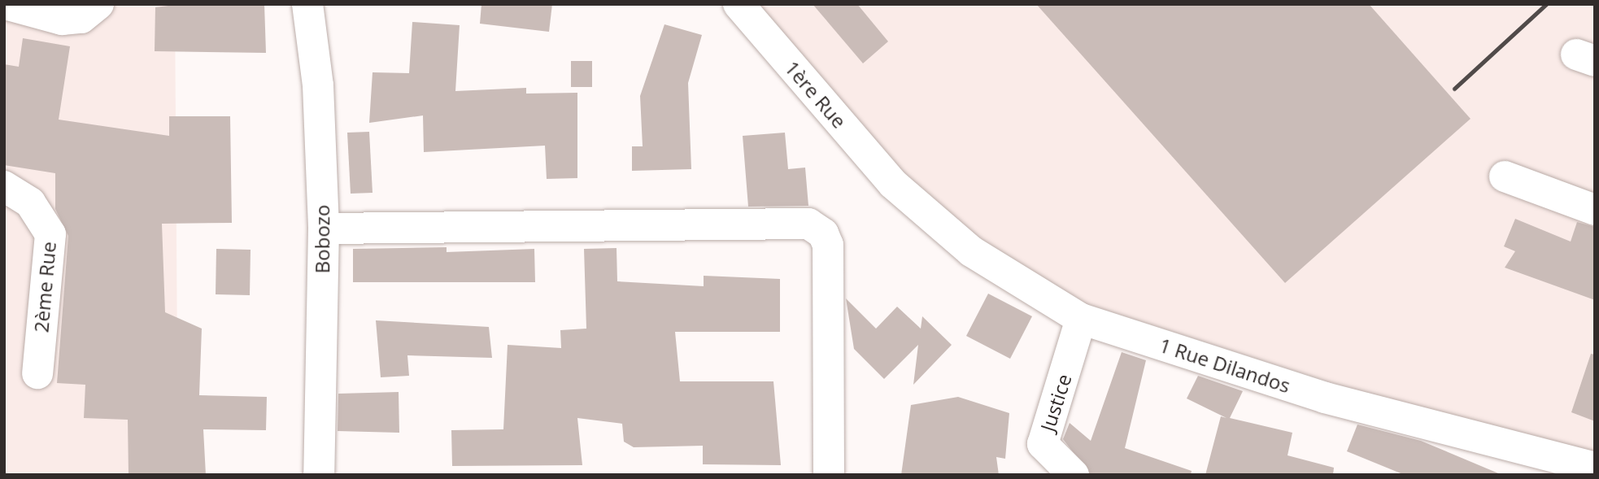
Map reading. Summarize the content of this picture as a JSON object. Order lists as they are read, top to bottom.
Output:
{
  "streets": {
    "street": [
      "1ère Rue",
      "Bobozo",
      "2ème Rue",
      "1 Rue Dilandos",
      "Justice"
    ]
  },
  "crossings": [
    ["1ère Rue", "1 Rue Dilandos"],
    ["1 Rue Dilandos", "Justice"]
  ]
}
